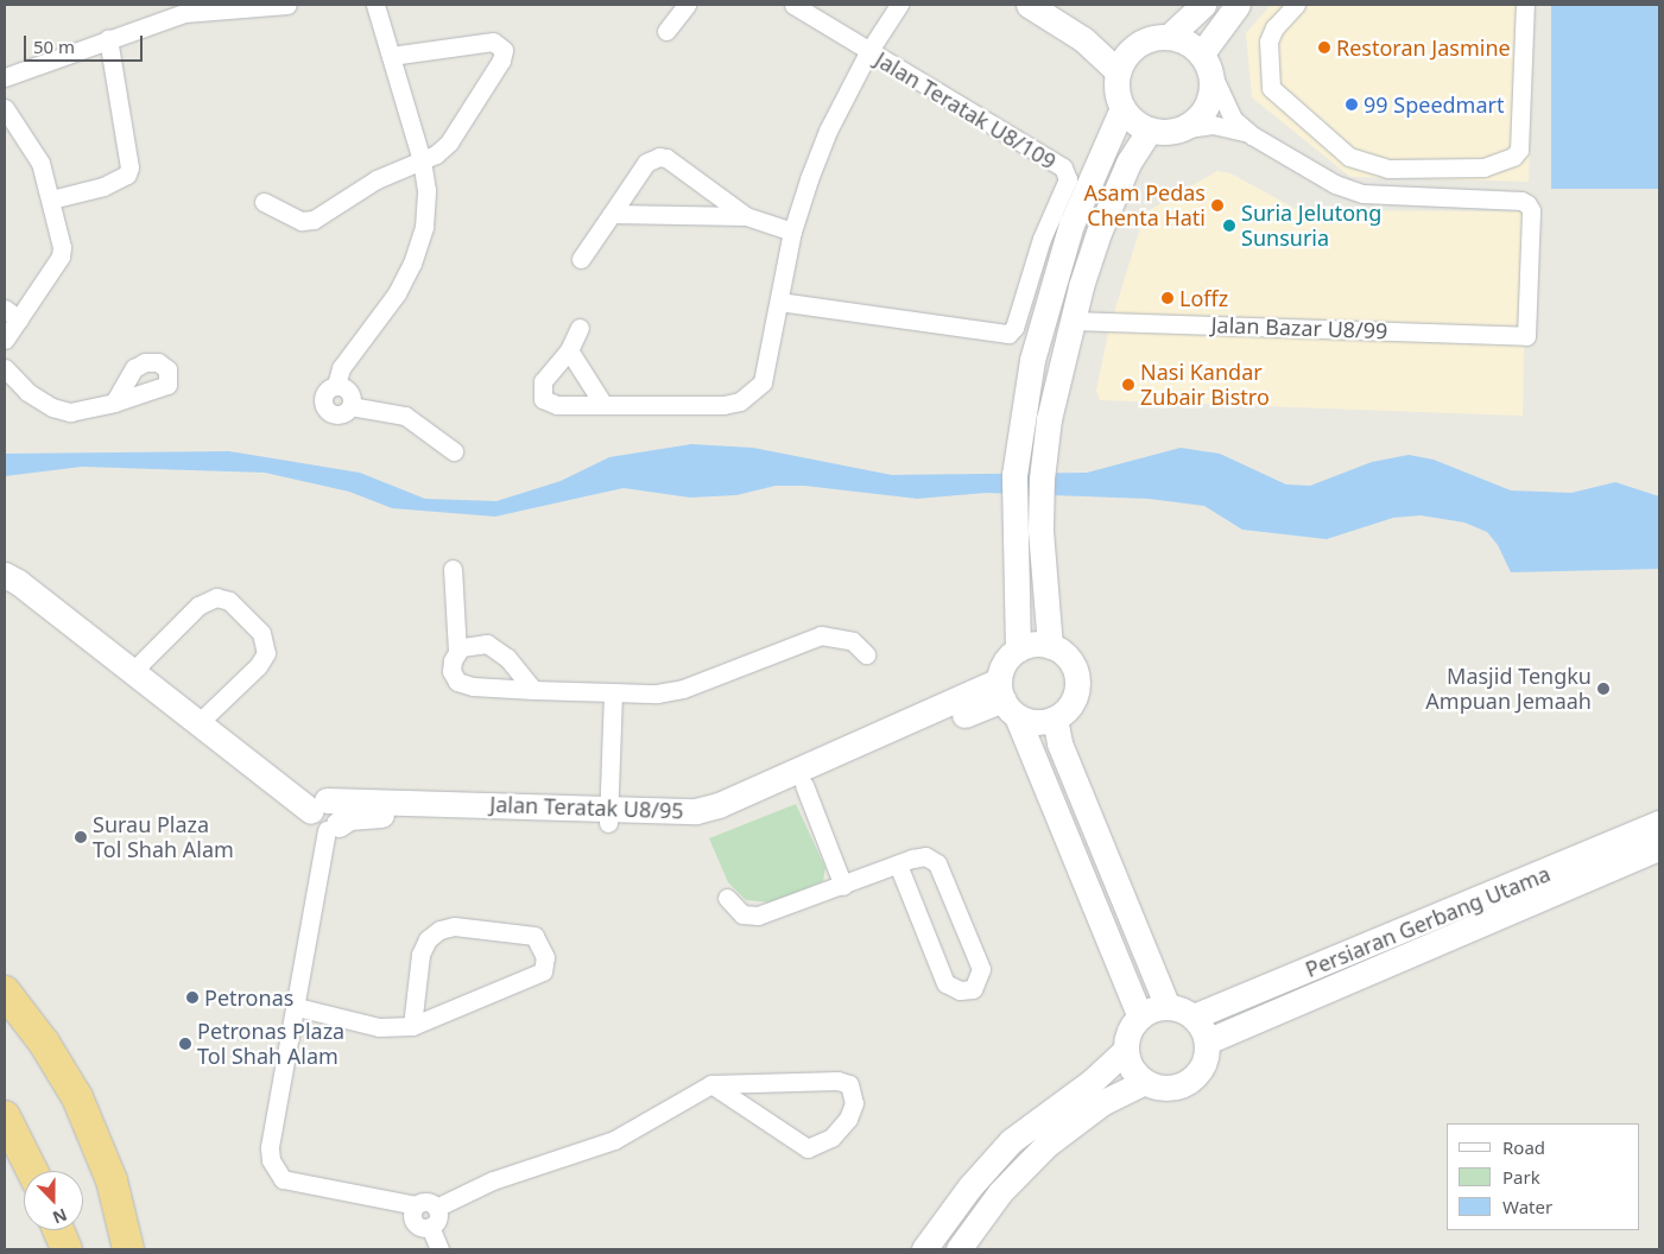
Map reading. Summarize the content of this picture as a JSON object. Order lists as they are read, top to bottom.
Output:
{
  "streets": {
    "street": [
      "Jalan Teratak U8/109",
      "Jalan Bazar U8/99",
      "Jalan Teratak U8/95",
      "Persiaran Gerbang Utama"
    ]
  },
  "places": [
    "Restoran Jasmine",
    "99 Speedmart",
    "Asam Pedas Chenta Hati",
    "Suria Jelutong Sunsuria",
    "Loffz",
    "Nasi Kandar Zubair Bistro",
    "Masjid Tengku Ampuan Jemaah",
    "Surau Plaza Tol Shah Alam",
    "Petronas",
    "Petronas Plaza Tol Shah Alam"
  ],
  "legend": ["Road", "Park", "Water"],
  "scale_bar": "50 m",
  "north": "bottom"
}
